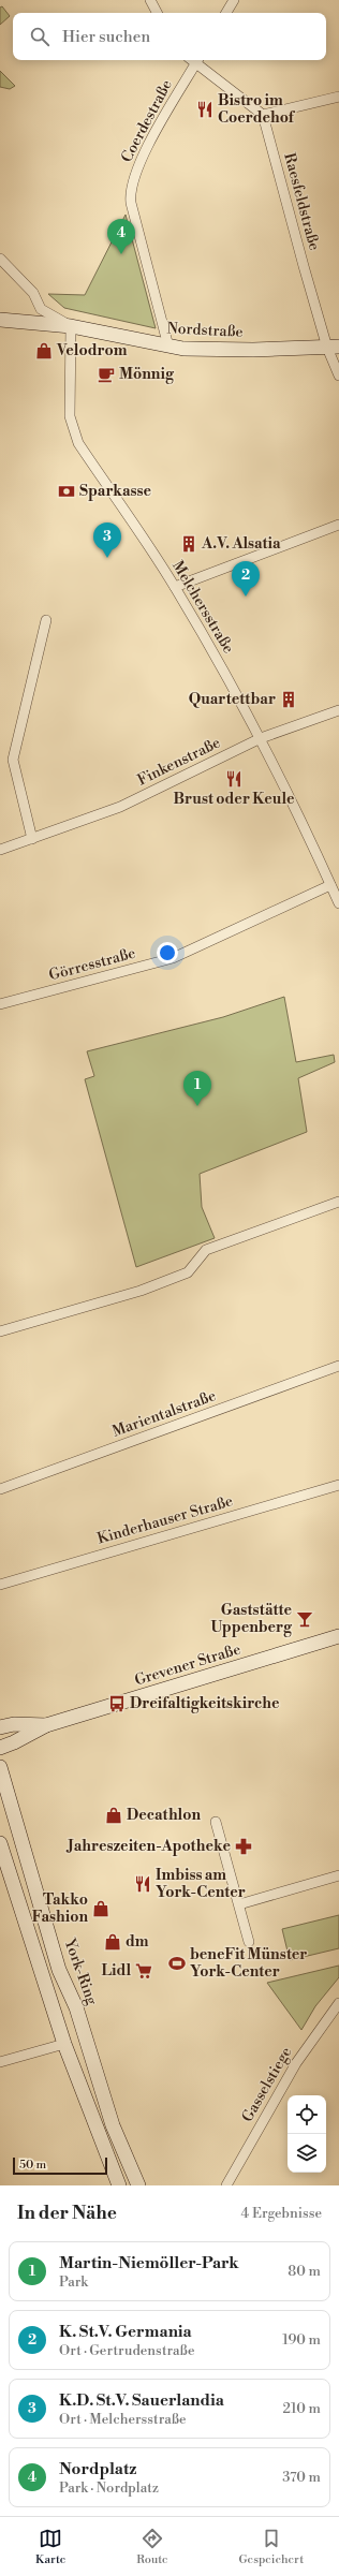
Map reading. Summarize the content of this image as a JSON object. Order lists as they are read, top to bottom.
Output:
{
  "streets": {
    "main road": ["Nordstraße", "Grevener Straße", "York-Ring"],
    "street": [
      "Coerdestraße",
      "Raesfeldstraße",
      "Melchersstraße",
      "Finkenstraße",
      "Görresstraße",
      "Marientalstraße",
      "Kinderhauser Straße",
      "Gasselstiege"
    ]
  },
  "crossings": [
    ["Coerdestraße", "Nordstraße"],
    ["Raesfeldstraße", "Nordstraße"],
    ["Nordstraße", "Melchersstraße"],
    ["Melchersstraße", "Finkenstraße"],
    ["Melchersstraße", "Görresstraße"]
  ],
  "places": {
    "restaurant": ["Bistro im Coerdehof", "Brust oder Keule", "Imbiss am York-Center"],
    "shop": [
      "Velodrom",
      "Decathlon",
      "Takko Fashion",
      "dm"
    ],
    "cafe": ["Mönnig"],
    "bank": ["Sparkasse"],
    "building": ["A.V. Alsatia", "Quartettbar"],
    "bar": ["Gaststätte Uppenberg"],
    "bus stop": ["Dreifaltigkeitskirche"],
    "pharmacy": ["Jahreszeiten-Apotheke"],
    "sports": ["beneFit Münster York-Center"],
    "supermarket": ["Lidl"]
  },
  "scale_bar": "50 m",
  "page": {
    "search": "Hier suchen",
    "pins": [
      "4",
      "3",
      "2",
      "1"
    ],
    "scale": "50 m",
    "heading": ["In der Nähe", "4 Ergebnisse"],
    "list": [
      {
        "mark": "1",
        "name": "Martin-Niemöller-Park",
        "note": "Park",
        "value": "80 m"
      },
      {
        "mark": "2",
        "name": "K. St.V. Germania",
        "note": "Ort · Gertrudenstraße",
        "value": "190 m"
      },
      {
        "mark": "3",
        "name": "K.D. St.V. Sauerlandia",
        "note": "Ort · Melchersstraße",
        "value": "210 m"
      },
      {
        "mark": "4",
        "name": "Nordplatz",
        "note": "Park · Nordplatz",
        "value": "370 m"
      }
    ],
    "nav": ["Karte", "Route", "Gespeichert"]
  }
}
